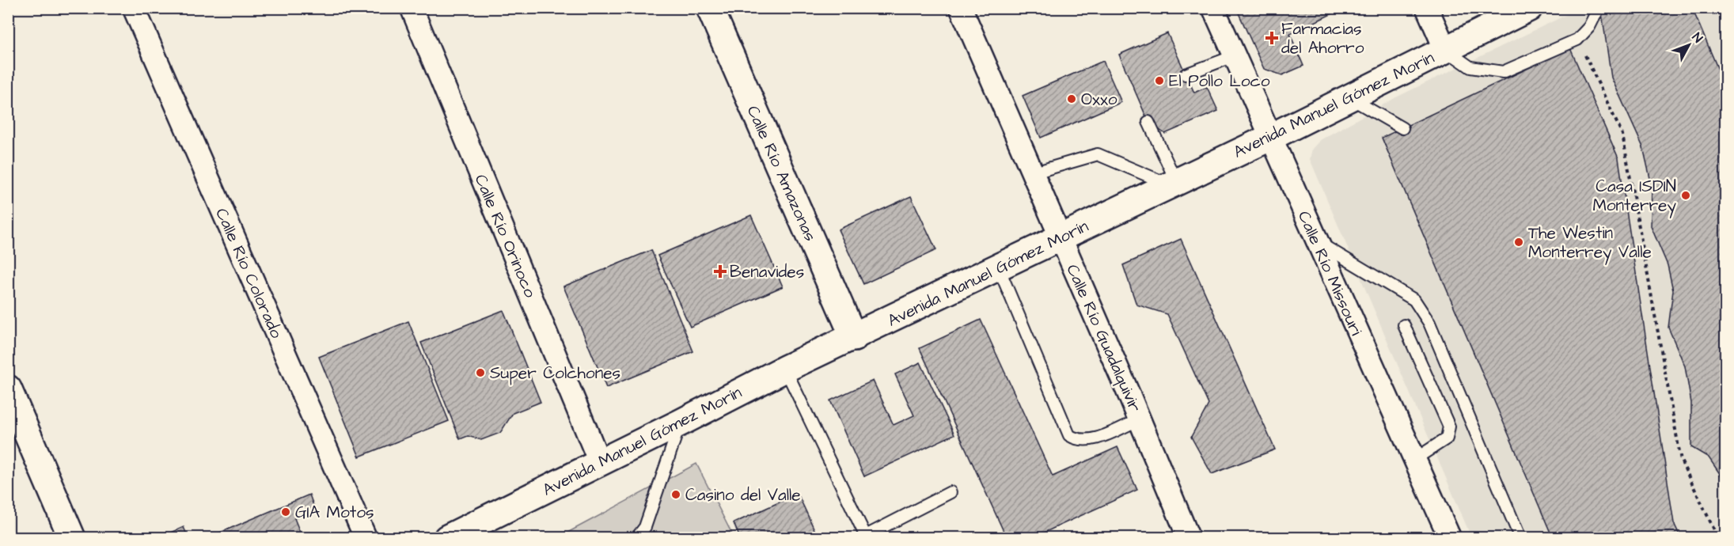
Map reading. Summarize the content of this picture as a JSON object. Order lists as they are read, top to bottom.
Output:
{
  "streets": {
    "main road": ["Avenida Manuel Gómez Morín", "Calle Río Amazonas"],
    "street": [
      "Calle Río Orinoco",
      "Calle Río Colorado",
      "Calle Río Missouri",
      "Calle Río Guadalquivir"
    ]
  },
  "crossings": [
    ["Avenida Manuel Gómez Morín", "Calle Río Amazonas"],
    ["Avenida Manuel Gómez Morín", "Calle Río Orinoco"],
    ["Avenida Manuel Gómez Morín", "Calle Río Missouri"],
    ["Avenida Manuel Gómez Morín", "Calle Río Guadalquivir"]
  ],
  "places": {
    "health": ["Farmacias del Ahorro", "Benavides"],
    "other": [
      "El Pollo Loco",
      "Oxxo",
      "Casa ISDIN Monterrey",
      "The Westin Monterrey Valle",
      "Super Colchones",
      "Casino del Valle",
      "GIA Motos"
    ]
  },
  "north": "top right"
}
